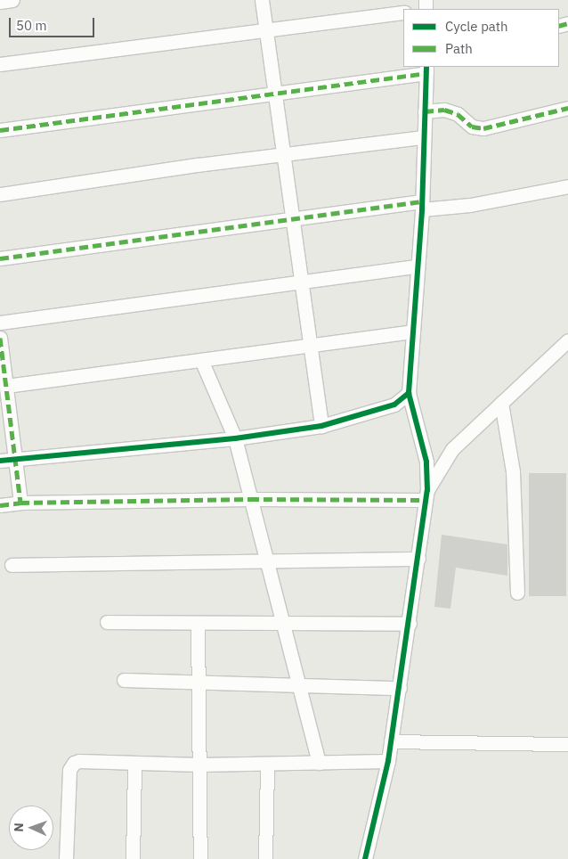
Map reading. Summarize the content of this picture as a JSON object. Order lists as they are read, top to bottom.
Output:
{
  "legend": ["Cycle path", "Path"],
  "scale_bar": "50 m",
  "north": "left"
}
